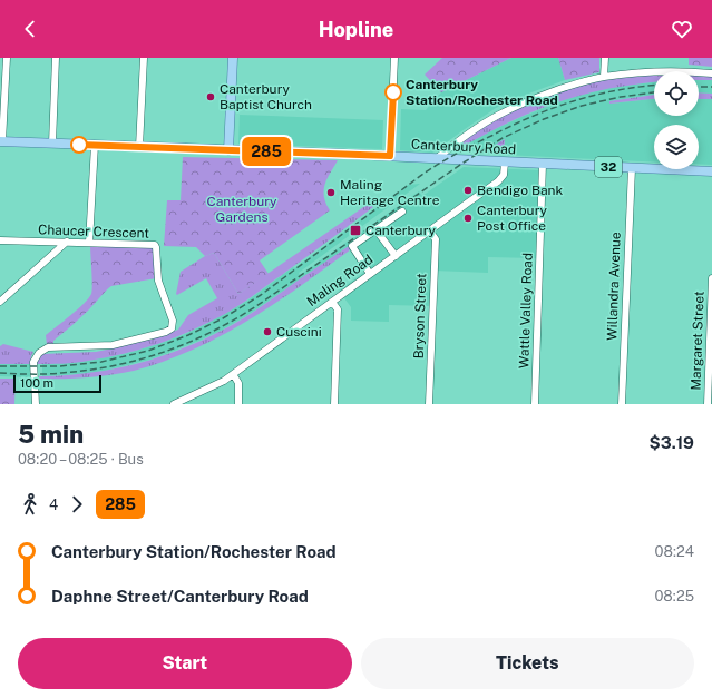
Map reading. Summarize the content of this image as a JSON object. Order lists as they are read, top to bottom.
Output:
{
  "streets": {
    "main road": ["Canterbury Road", "32"],
    "street": [
      "Chaucer Crescent",
      "Maling Road",
      "Willandra Avenue",
      "Wattle Valley Road",
      "Bryson Street",
      "Margaret Street"
    ]
  },
  "crossings": [
    ["Canterbury Road", "Maling Road"],
    ["Canterbury Road", "Willandra Avenue"],
    ["Canterbury Road", "Wattle Valley Road"],
    ["Maling Road", "Bryson Street"]
  ],
  "parks": ["Canterbury Gardens"],
  "places": {
    "other": [
      "Canterbury Station/Rochester Road",
      "Canterbury Baptist Church",
      "Bendigo Bank",
      "Maling Heritage Centre",
      "Canterbury Post Office",
      "Cuscini"
    ],
    "transit": ["Canterbury"]
  },
  "lines": ["bus line 285"],
  "scale_bar": "100 m",
  "page": {
    "header": "Hopline",
    "on_map": "285",
    "scale": "100 m",
    "heading": ["5 min", "08:20 – 08:25 · Bus", "$3.19"],
    "legs": ["4", "285"],
    "list": [
      {
        "name": "Canterbury Station/Rochester Road",
        "value": "08:24"
      },
      {
        "name": "Daphne Street/Canterbury Road",
        "value": "08:25"
      }
    ],
    "buttons": ["Start", "Tickets"]
  }
}
